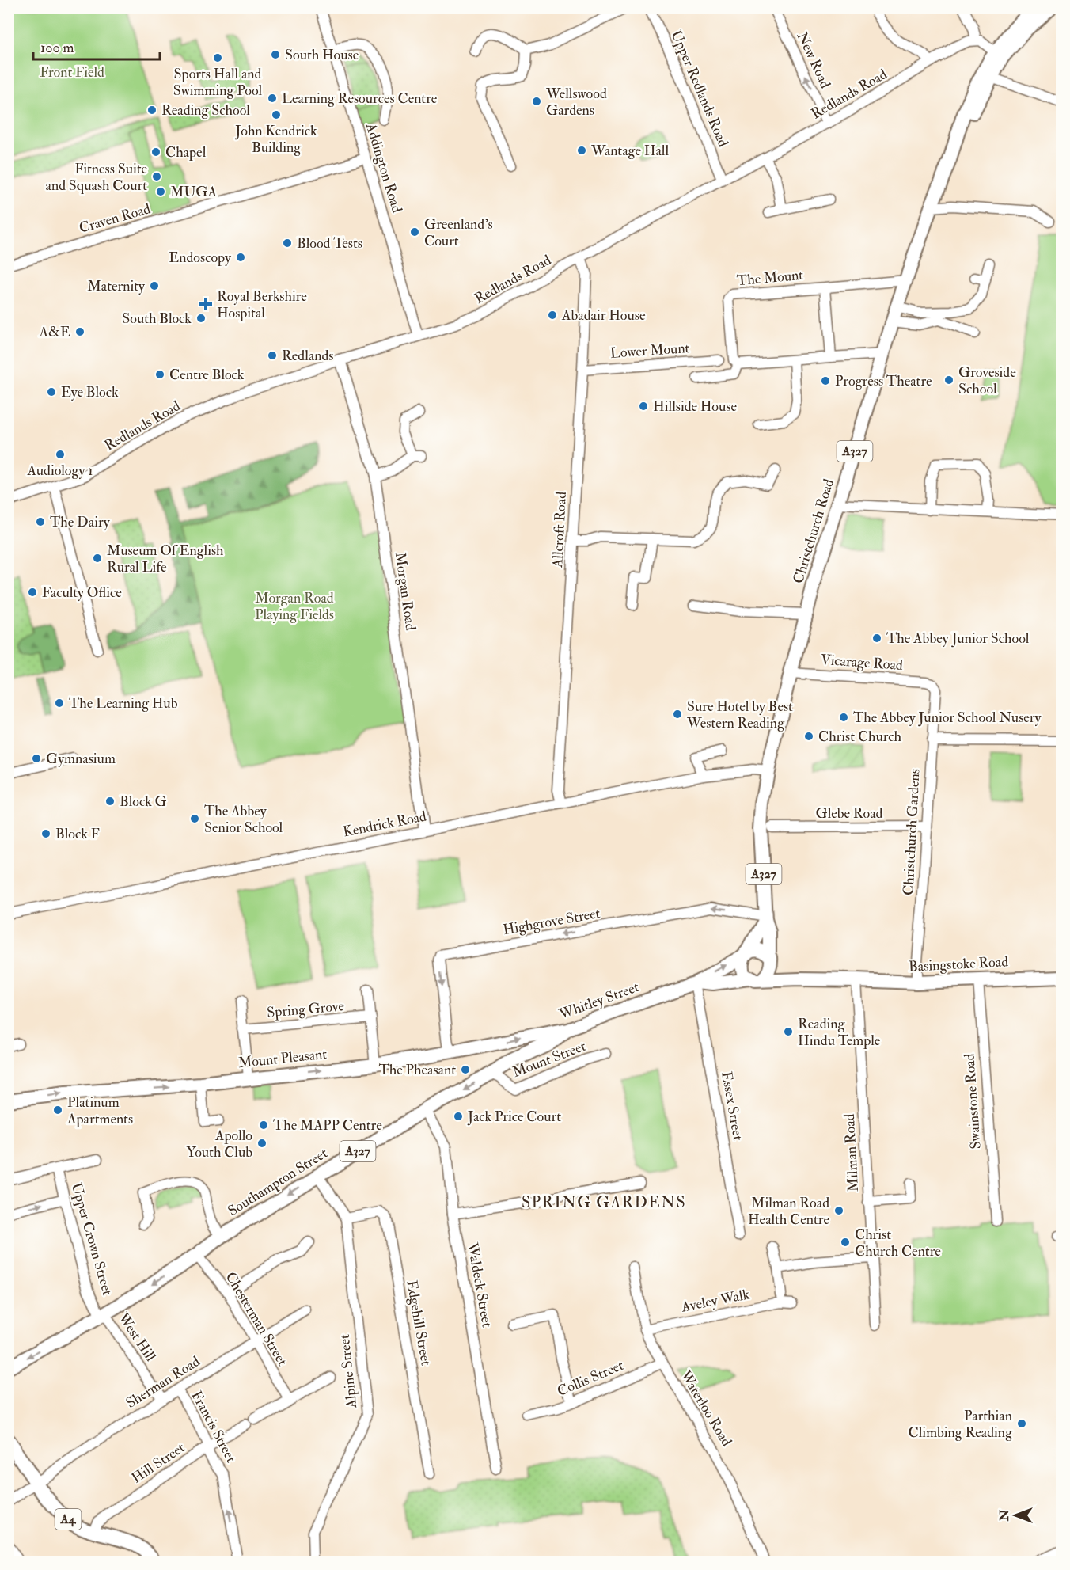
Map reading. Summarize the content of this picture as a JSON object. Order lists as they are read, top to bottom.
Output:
{
  "streets": {
    "main road": [
      "A327",
      "Christchurch Road",
      "Basingstoke Road",
      "Whitley Street",
      "Mount Pleasant",
      "Southampton Street",
      "A4"
    ],
    "street": [
      "New Road",
      "Upper Redlands Road",
      "Redlands Road",
      "Addington Road",
      "Craven Road",
      "The Mount",
      "Lower Mount",
      "Allcroft Road",
      "Morgan Road",
      "Vicarage Road",
      "Glebe Road",
      "Kendrick Road",
      "Christchurch Gardens",
      "Highgrove Street",
      "Spring Grove",
      "Mount Street",
      "Swainstone Road",
      "Essex Street",
      "Milman Road",
      "Upper Crown Street",
      "Waldeck Street",
      "Aveley Walk",
      "Chesterman Street",
      "Edgehill Street",
      "West Hill",
      "Alpine Street",
      "Collis Street",
      "Sherman Road",
      "Waterloo Road",
      "Francis Street",
      "Hill Street"
    ]
  },
  "crossings": [
    ["New Road", "Redlands Road"],
    ["Upper Redlands Road", "Redlands Road"],
    ["Redlands Road", "Addington Road"],
    ["Redlands Road", "Allcroft Road"],
    ["Redlands Road", "Morgan Road"],
    ["Addington Road", "Craven Road"],
    ["The Mount", "Christchurch Road"],
    ["Lower Mount", "Allcroft Road"],
    ["A327", "Christchurch Road"],
    ["Allcroft Road", "Kendrick Road"],
    ["Christchurch Road", "Vicarage Road"],
    ["Christchurch Road", "Kendrick Road"],
    ["Christchurch Road", "Highgrove Street"],
    ["Christchurch Road", "Whitley Street"],
    ["Morgan Road", "Kendrick Road"],
    ["Vicarage Road", "Christchurch Gardens"],
    ["Glebe Road", "Christchurch Gardens"],
    ["Christchurch Gardens", "Basingstoke Road"],
    ["Highgrove Street", "Whitley Street"],
    ["Highgrove Street", "Mount Pleasant"],
    ["Basingstoke Road", "Swainstone Road"],
    ["Basingstoke Road", "Milman Road"],
    ["Whitley Street", "Mount Pleasant"],
    ["Whitley Street", "Essex Street"],
    ["Whitley Street", "Southampton Street"],
    ["Mount Street", "Southampton Street"],
    ["Southampton Street", "Upper Crown Street"],
    ["Southampton Street", "Waldeck Street"],
    ["Southampton Street", "Chesterman Street"],
    ["Southampton Street", "West Hill"],
    ["Southampton Street", "Alpine Street"],
    ["Upper Crown Street", "West Hill"],
    ["Aveley Walk", "Waterloo Road"],
    ["Chesterman Street", "Sherman Road"],
    ["Edgehill Street", "Alpine Street"],
    ["West Hill", "Sherman Road"],
    ["Collis Street", "Waterloo Road"],
    ["Sherman Road", "Francis Street"],
    ["Sherman Road", "A4"],
    ["Francis Street", "Hill Street"],
    ["Hill Street", "A4"]
  ],
  "one_way": [
    "New Road",
    "Whitley Street",
    "Mount Pleasant",
    "Southampton Street",
    "Francis Street"
  ],
  "districts": ["SPRING GARDENS"],
  "parks": ["Front Field", "Morgan Road Playing Fields"],
  "places": {
    "other": [
      "South House",
      "Sports Hall and Swimming Pool",
      "Learning Resources Centre",
      "Wellswood Gardens",
      "Reading School",
      "John Kendrick Building",
      "Wantage Hall",
      "Chapel",
      "Fitness Suite and Squash Court",
      "MUGA",
      "Greenland's Court",
      "Blood Tests",
      "Endoscopy",
      "Maternity",
      "Abadair House",
      "South Block",
      "A&E",
      "Redlands",
      "Centre Block",
      "Groveside School",
      "Progress Theatre",
      "Eye Block",
      "Hillside House",
      "Audiology 1",
      "The Dairy",
      "Museum Of English Rural Life",
      "Faculty Office",
      "The Abbey Junior School",
      "The Learning Hub",
      "Sure Hotel by Best Western Reading",
      "The Abbey Junior School Nusery",
      "Christ Church",
      "Gymnasium",
      "Block G",
      "The Abbey Senior School",
      "Block F",
      "Reading Hindu Temple",
      "The Pheasant",
      "Platinum Apartments",
      "Jack Price Court",
      "The MAPP Centre",
      "Apollo Youth Club",
      "Milman Road Health Centre",
      "Christ Church Centre",
      "Parthian Climbing Reading"
    ],
    "health": ["Royal Berkshire Hospital"]
  },
  "scale_bar": "100 m",
  "north": "left"
}
